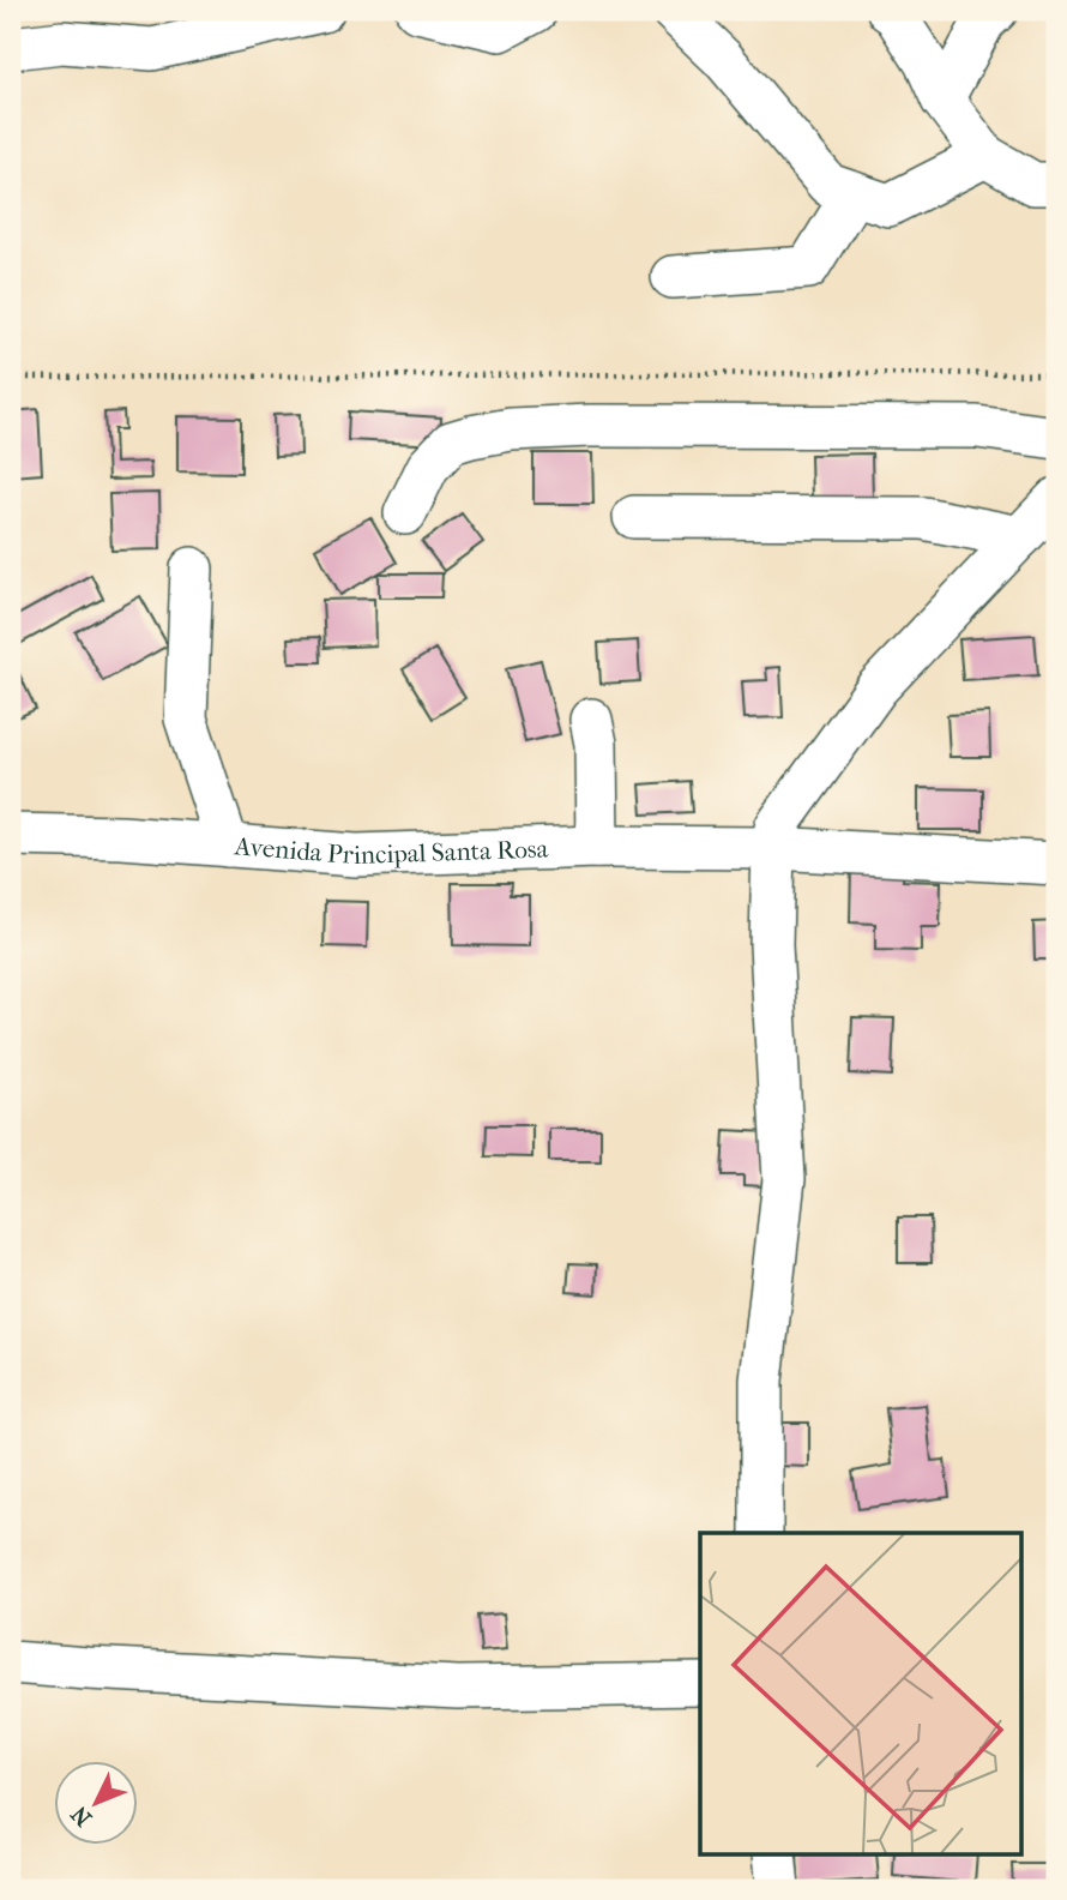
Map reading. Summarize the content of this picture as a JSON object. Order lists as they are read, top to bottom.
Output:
{
  "streets": {
    "street": ["Avenida Principal Santa Rosa"]
  },
  "north": "bottom left"
}
